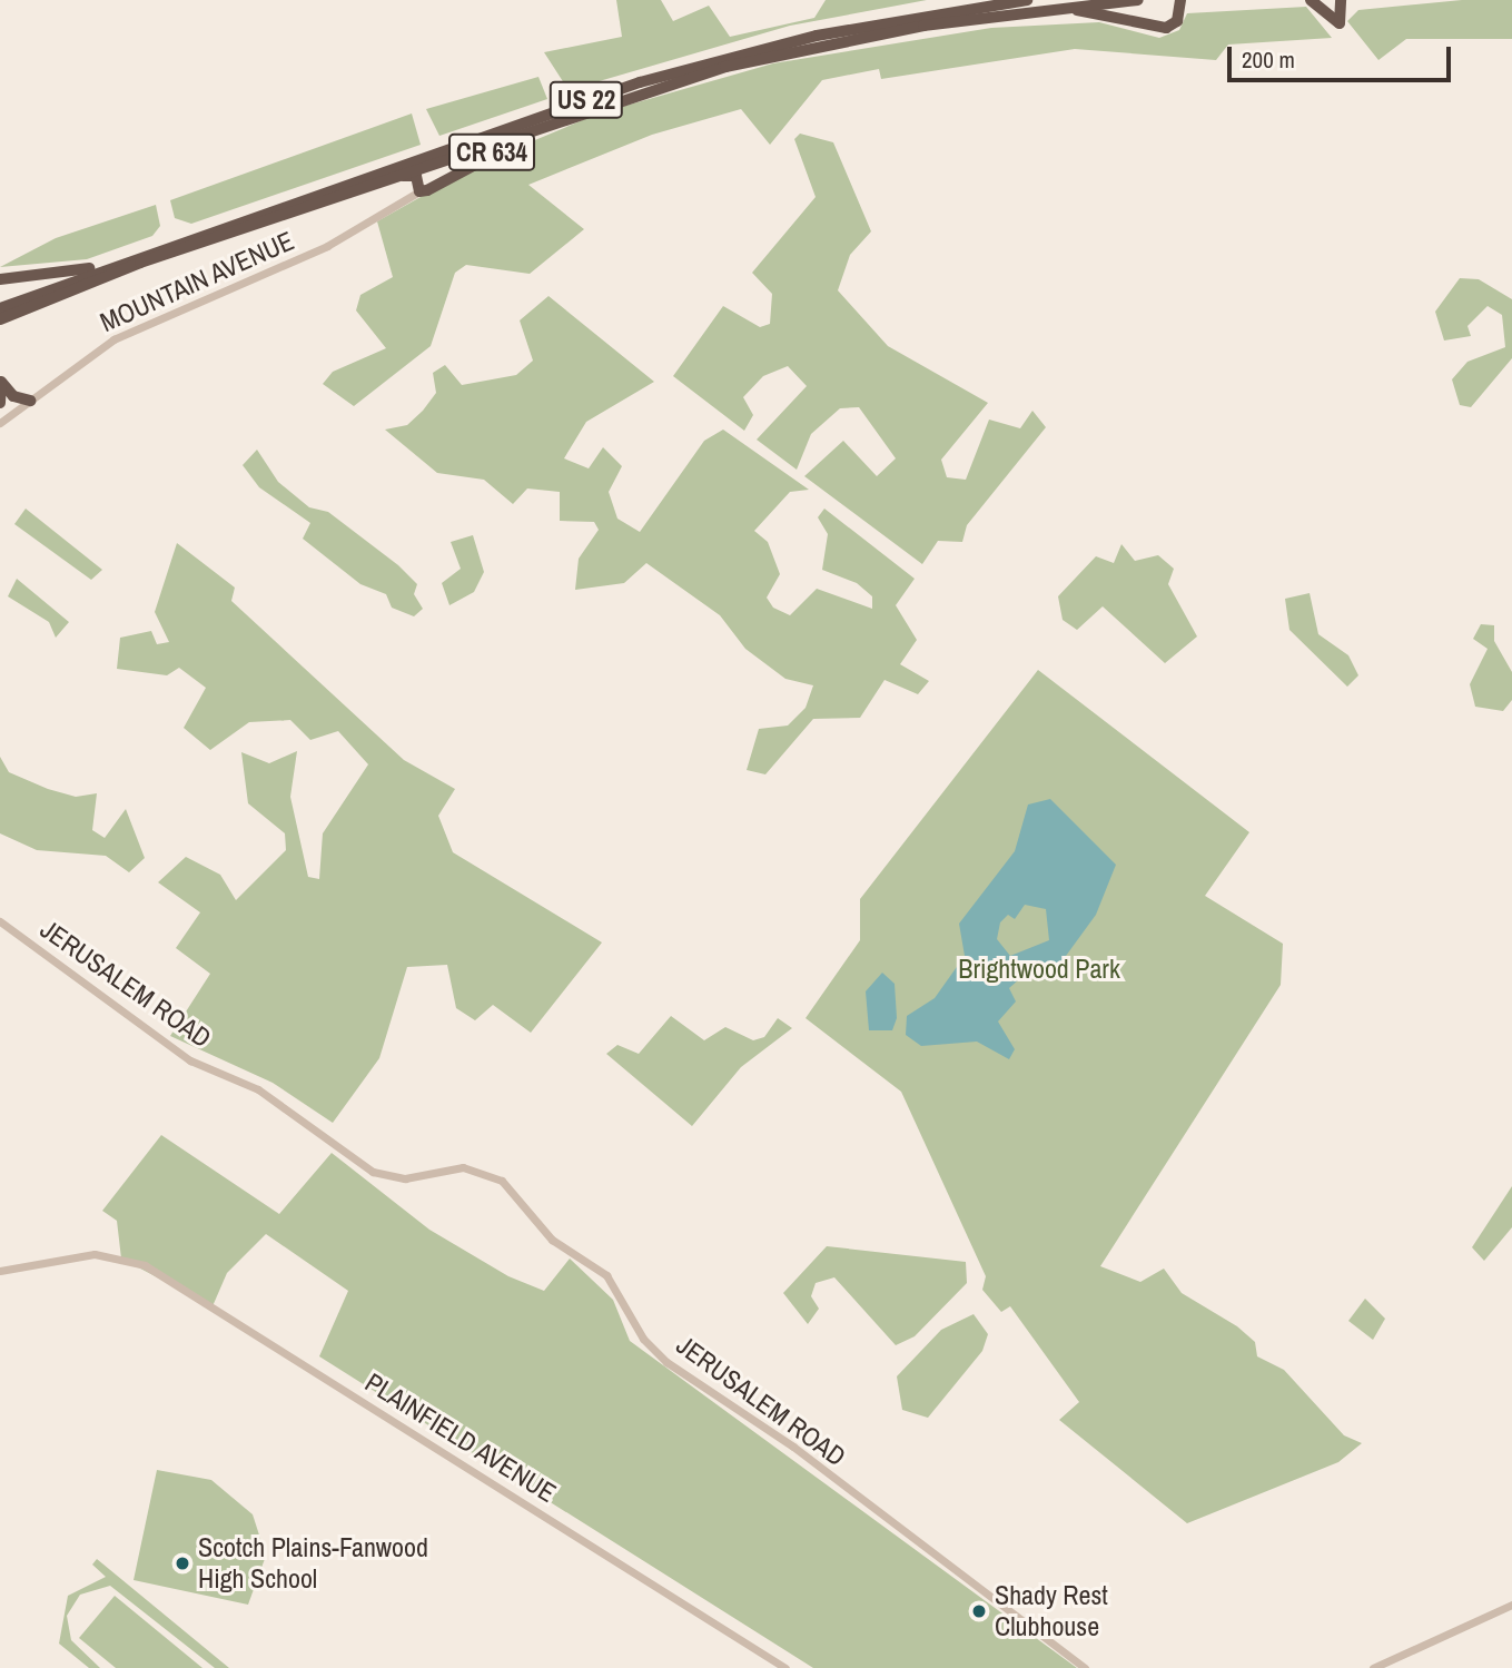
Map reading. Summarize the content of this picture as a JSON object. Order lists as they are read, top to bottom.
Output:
{
  "streets": {
    "highway": ["US 22", "CR 634"],
    "street": ["MOUNTAIN AVENUE", "JERUSALEM ROAD", "PLAINFIELD AVENUE"]
  },
  "crossings": [
    ["US 22", "CR 634"],
    ["CR 634", "MOUNTAIN AVENUE"]
  ],
  "parks": ["Brightwood Park"],
  "places": ["Scotch Plains-Fanwood High School", "Shady Rest Clubhouse"],
  "scale_bar": "200 m"
}
